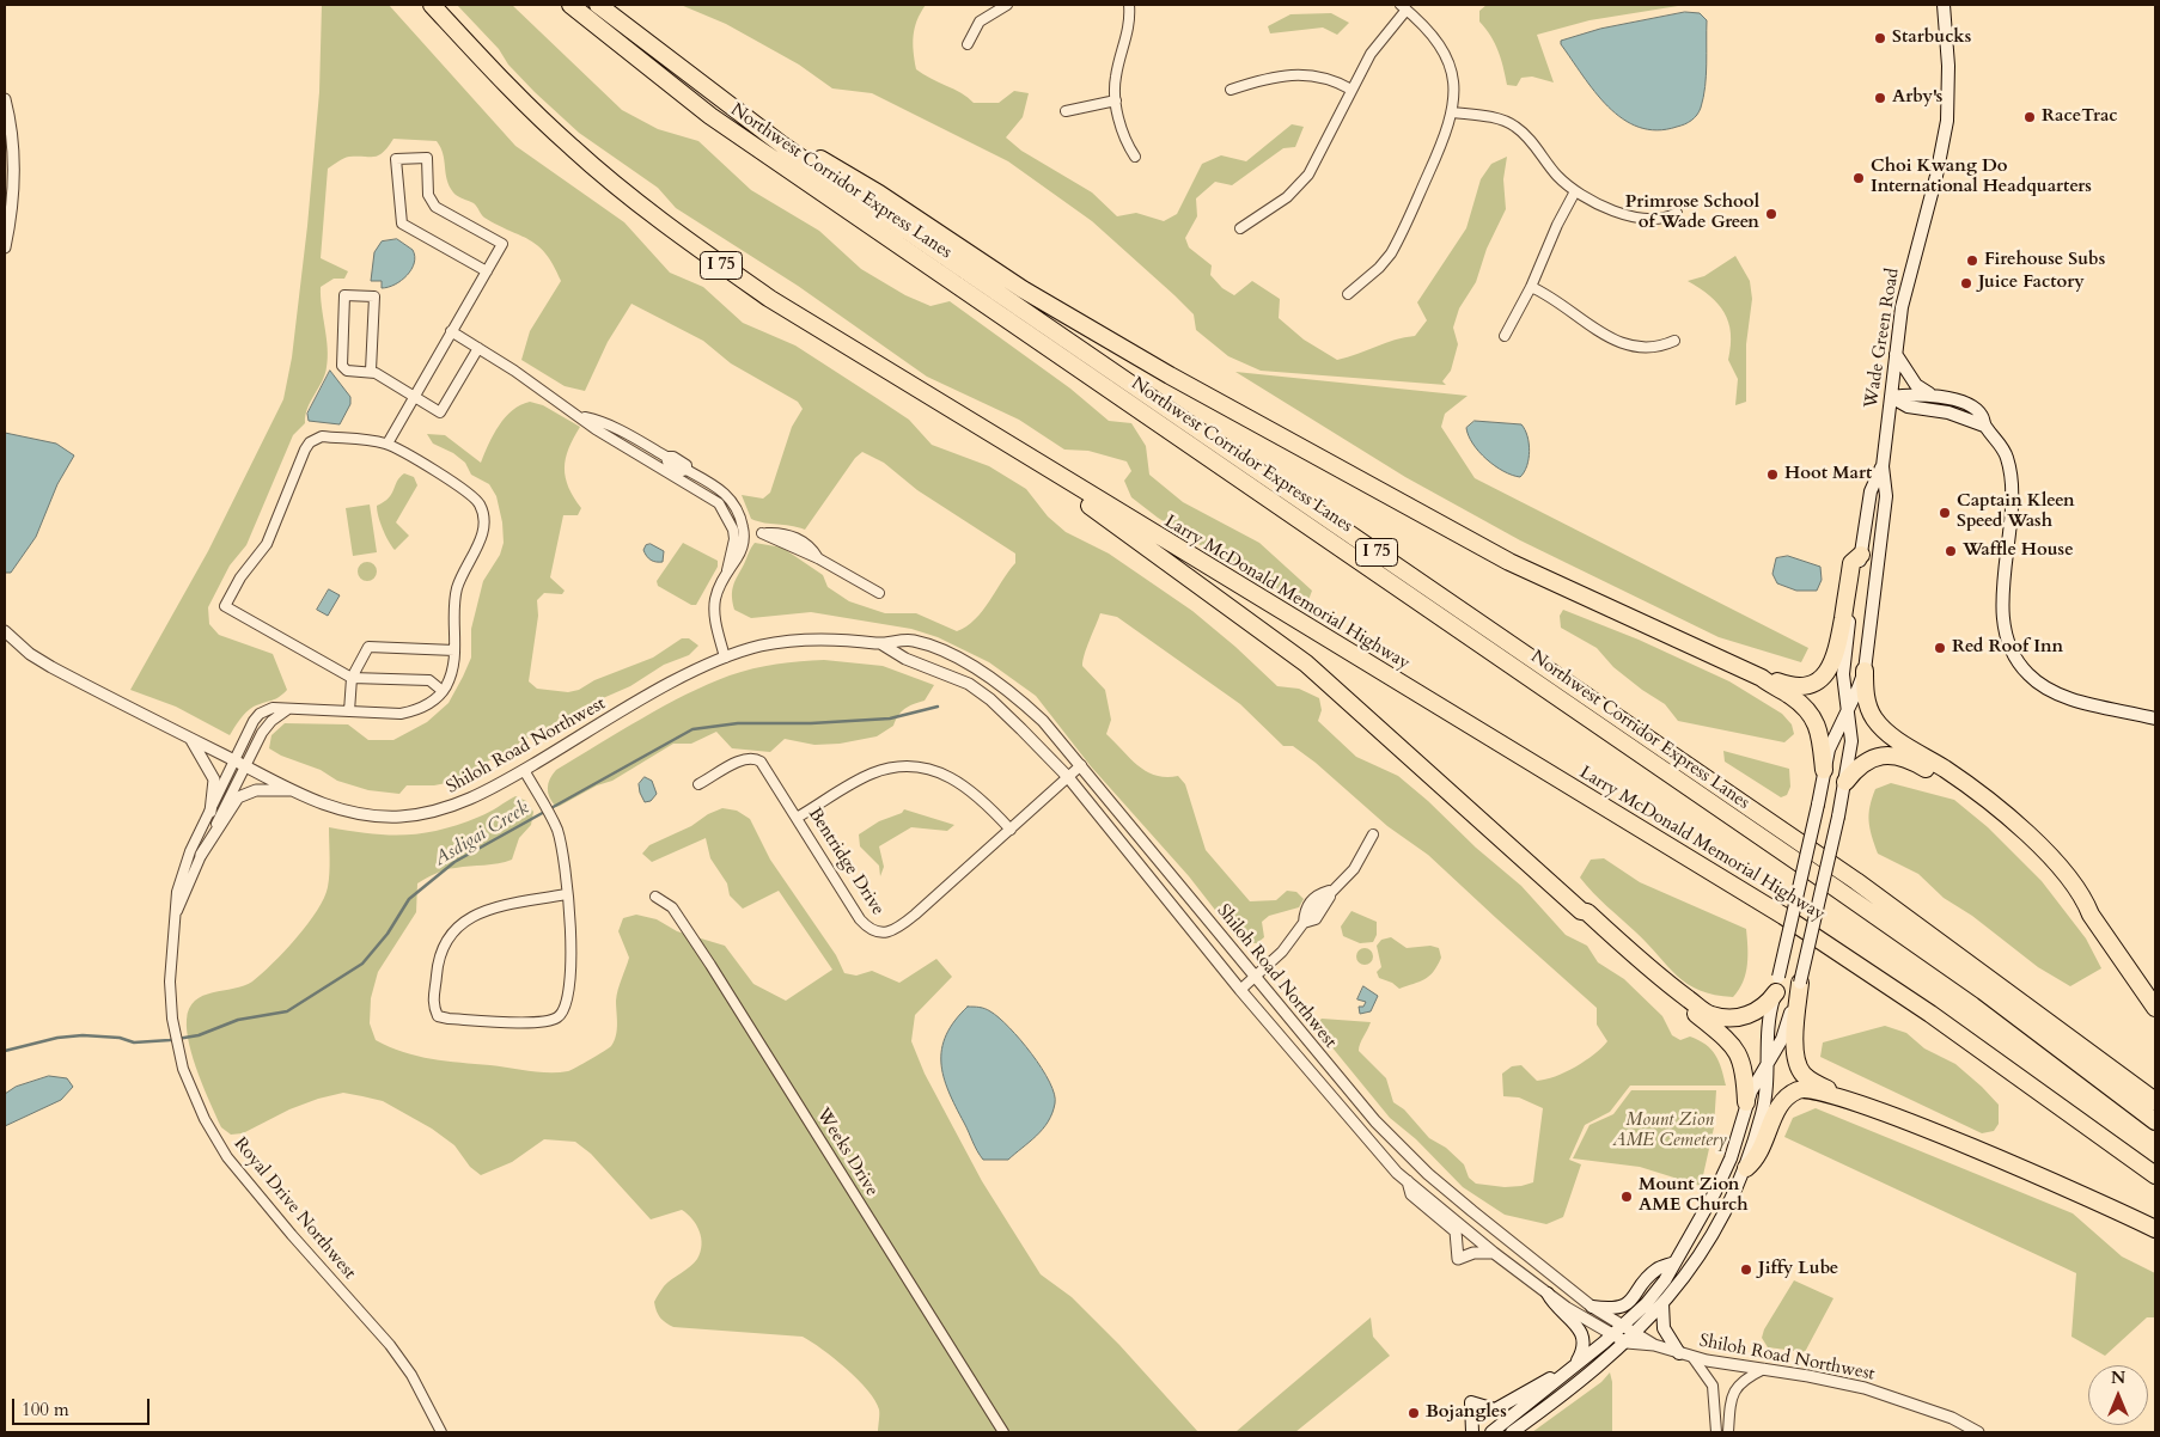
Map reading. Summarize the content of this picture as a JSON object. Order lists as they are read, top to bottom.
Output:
{
  "streets": {
    "highway": ["Northwest Corridor Express Lanes", "I 75", "Larry McDonald Memorial Highway"],
    "main road": ["Wade Green Road"],
    "street": [
      "Shiloh Road Northwest",
      "Bentridge Drive",
      "Weeks Drive",
      "Royal Drive Northwest"
    ]
  },
  "crossings": [
    ["Shiloh Road Northwest", "Bentridge Drive"],
    ["Shiloh Road Northwest", "Royal Drive Northwest"]
  ],
  "water": ["Asdigai Creek"],
  "parks": ["Mount Zion AME Cemetery"],
  "places": [
    "Starbucks",
    "Arby's",
    "RaceTrac",
    "Choi Kwang Do International Headquarters",
    "Primrose School of Wade Green",
    "Firehouse Subs",
    "Juice Factory",
    "Hoot Mart",
    "Captain Kleen Speed Wash",
    "Waffle House",
    "Red Roof Inn",
    "Mount Zion AME Church",
    "Jiffy Lube",
    "Bojangles"
  ],
  "scale_bar": "100 m",
  "north": "top"
}
